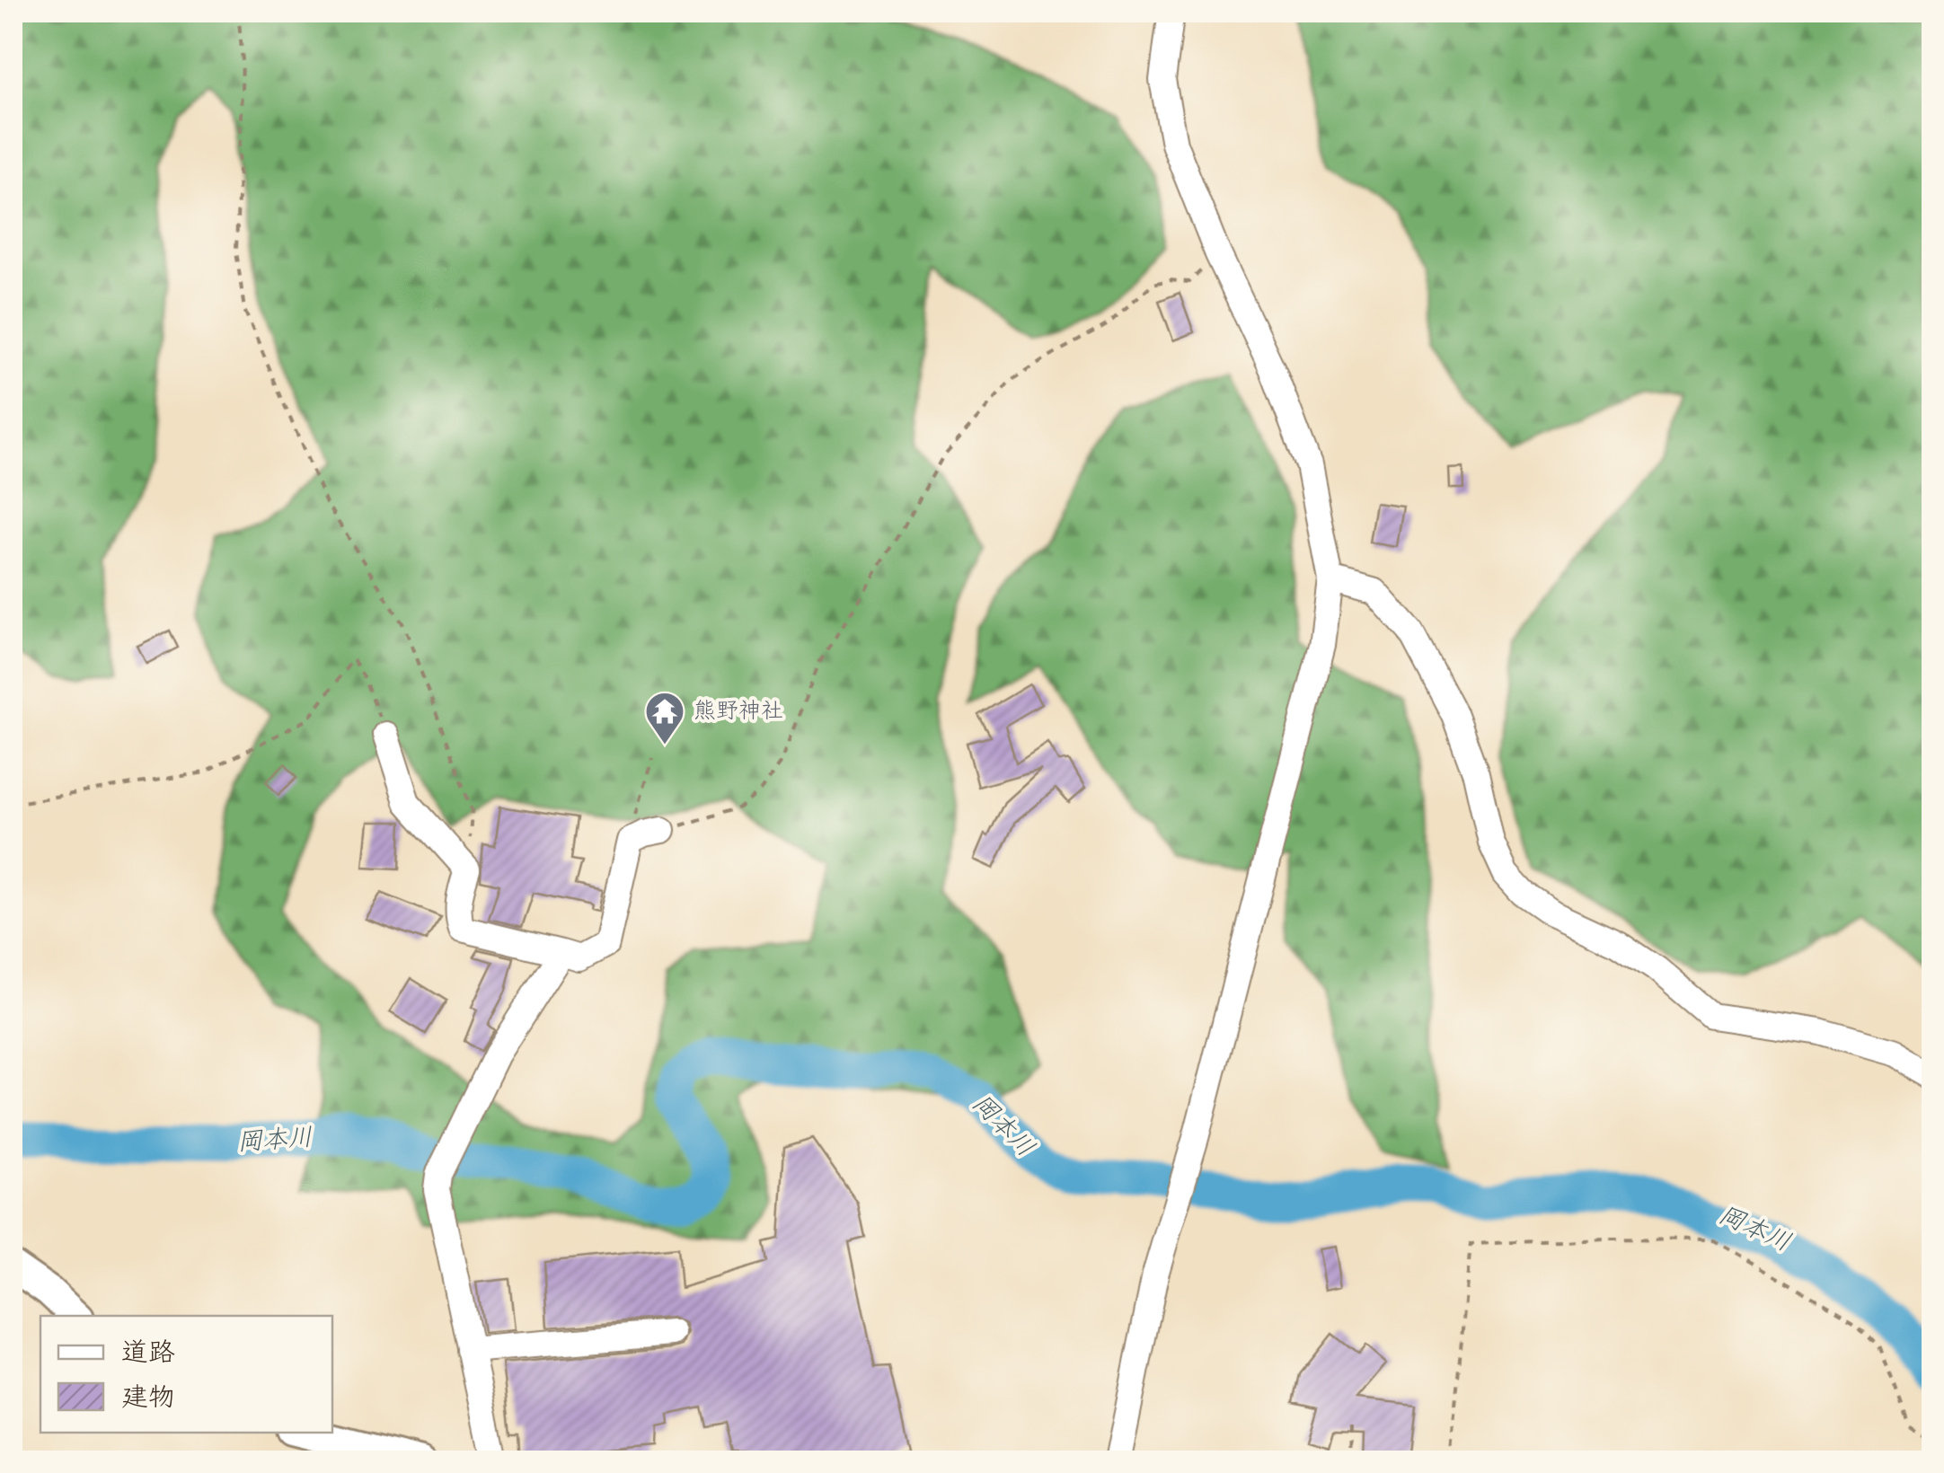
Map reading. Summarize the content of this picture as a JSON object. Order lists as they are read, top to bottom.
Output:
{
  "water": ["岡本川"],
  "places": {
    "temple": ["熊野神社"]
  },
  "legend": ["道路", "建物"]
}
